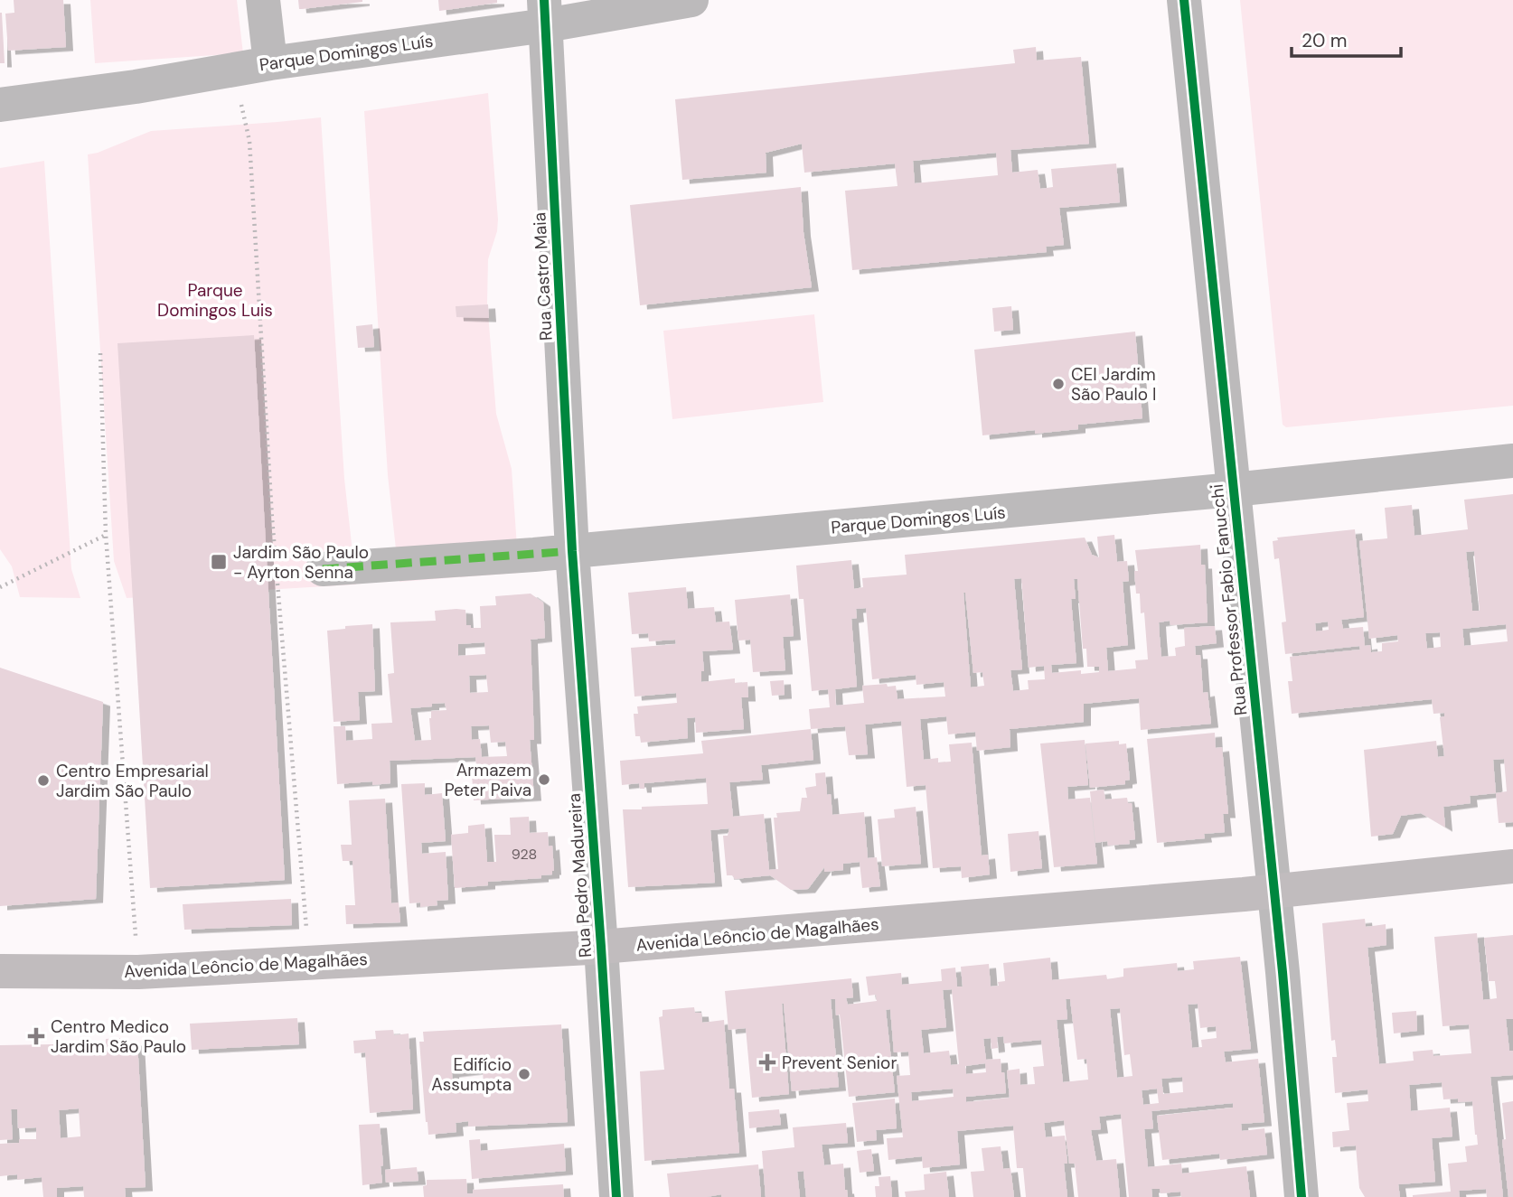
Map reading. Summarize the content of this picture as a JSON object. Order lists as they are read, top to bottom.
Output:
{
  "streets": {
    "main road": ["Avenida Leôncio de Magalhães"],
    "street": [
      "Parque Domingos Luís",
      "Rua Castro Maia",
      "Rua Professor Fabio Fanucchi",
      "Rua Pedro Madureira"
    ]
  },
  "crossings": [
    ["Parque Domingos Luís", "Rua Castro Maia"],
    ["Parque Domingos Luís", "Rua Professor Fabio Fanucchi"],
    ["Parque Domingos Luís", "Rua Pedro Madureira"],
    ["Rua Castro Maia", "Rua Pedro Madureira"],
    ["Rua Professor Fabio Fanucchi", "Avenida Leôncio de Magalhães"],
    ["Rua Pedro Madureira", "Avenida Leôncio de Magalhães"]
  ],
  "parks": ["Parque Domingos Luis"],
  "places": {
    "other": [
      "CEI Jardim São Paulo I",
      "Armazem Peter Paiva",
      "Centro Empresarial Jardim São Paulo",
      "Edifício Assumpta"
    ],
    "transit": ["Jardim São Paulo - Ayrton Senna"],
    "health": ["Centro Medico Jardim São Paulo", "Prevent Senior"]
  },
  "house_numbers": ["928"],
  "scale_bar": "20 m"
}
